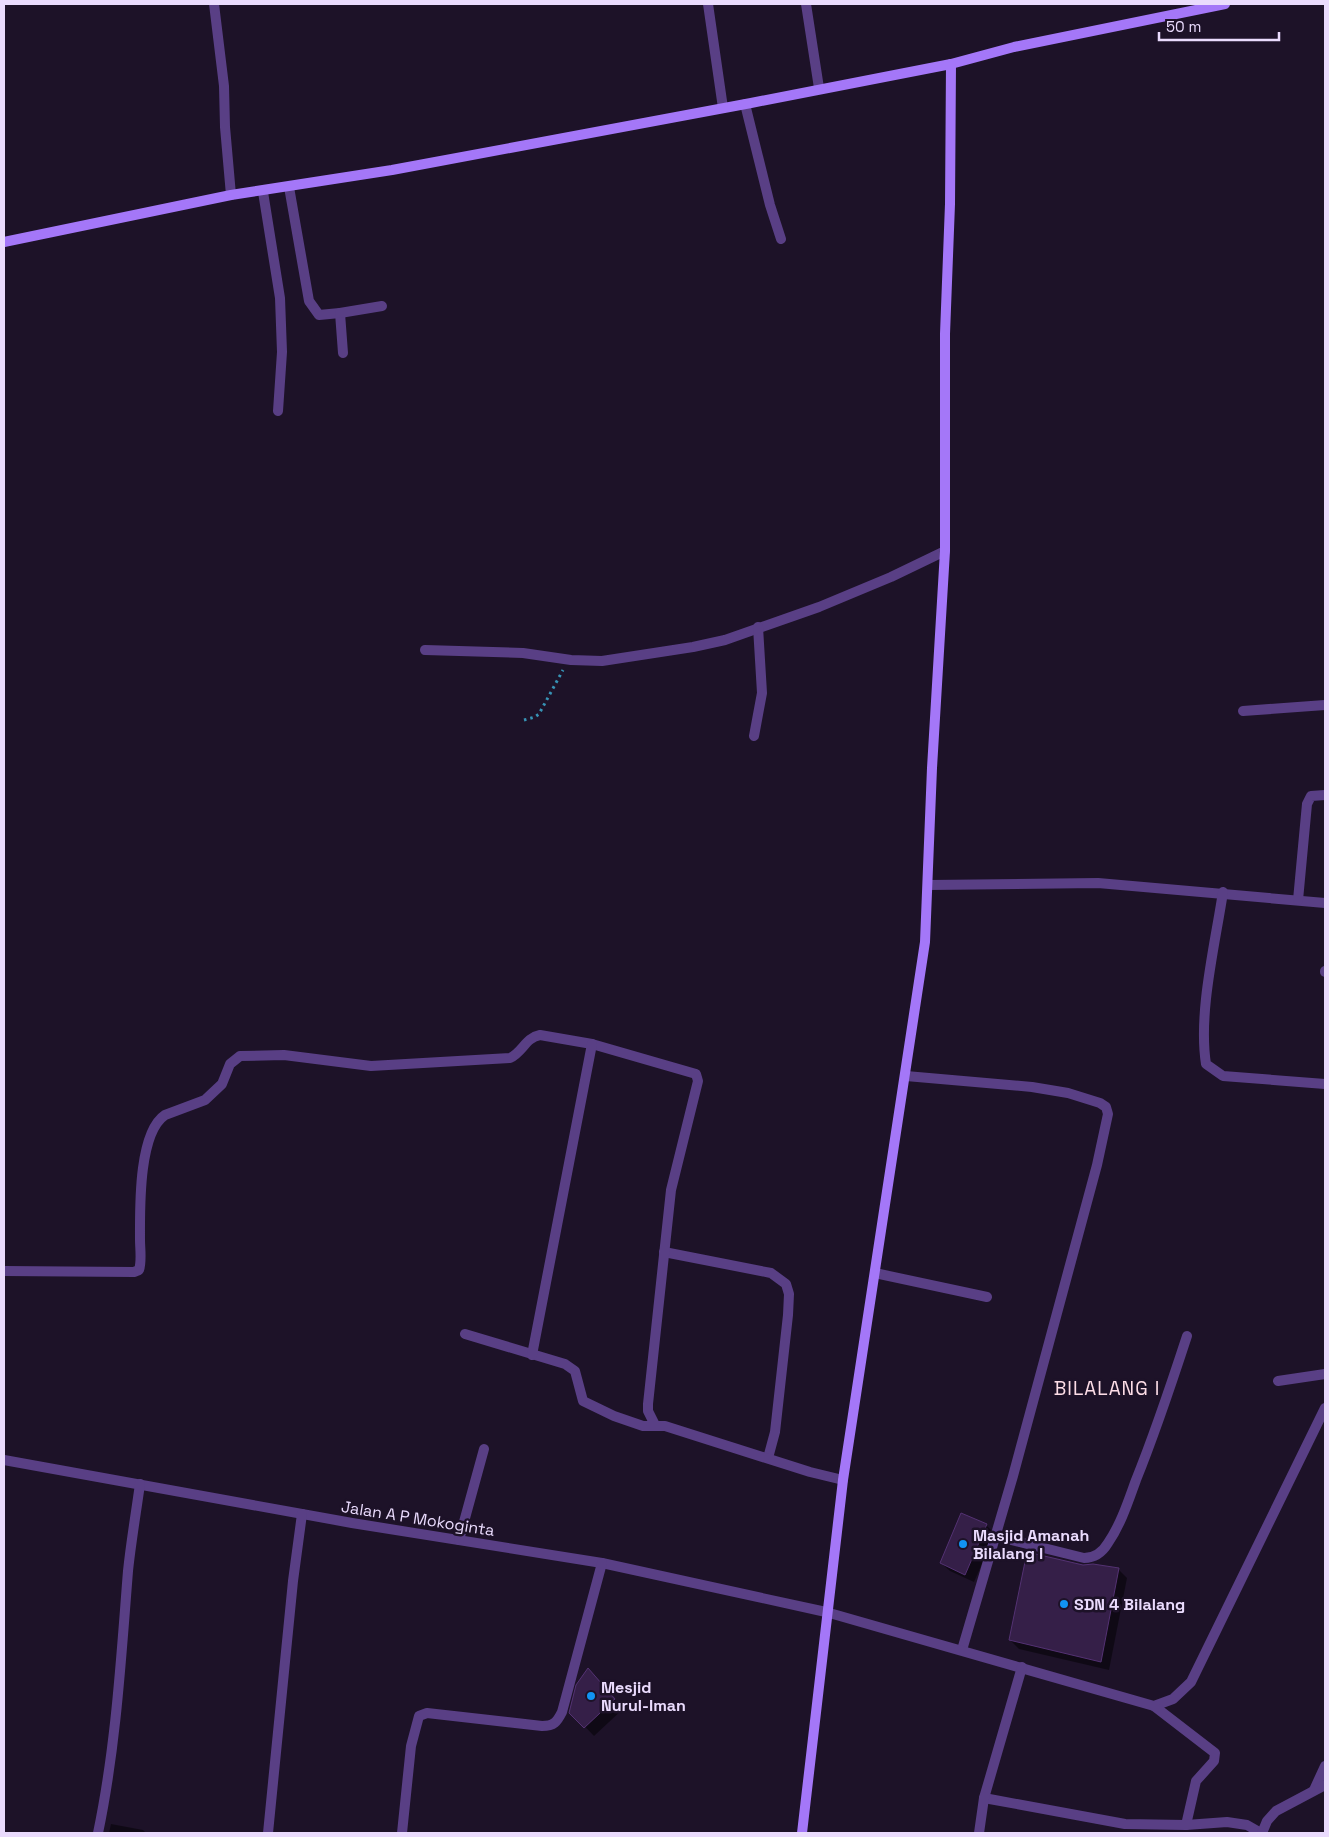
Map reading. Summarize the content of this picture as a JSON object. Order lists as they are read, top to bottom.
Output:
{
  "streets": {
    "street": ["Jalan A P Mokoginta"]
  },
  "districts": ["BILALANG I"],
  "places": ["Masjid Amanah Bilalang I", "SDN 4 Bilalang", "Mesjid Nurul-Iman"],
  "scale_bar": "50 m"
}
